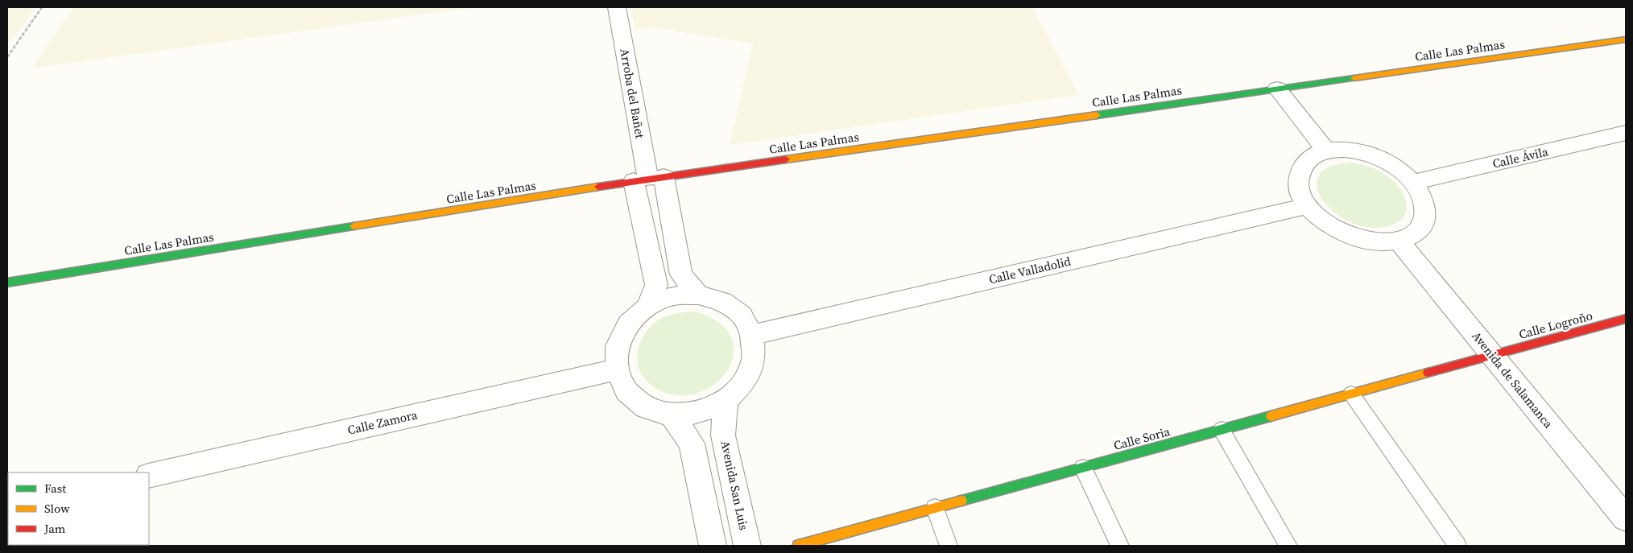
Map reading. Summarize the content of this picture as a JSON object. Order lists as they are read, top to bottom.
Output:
{
  "streets": {
    "street": [
      "Calle Las Palmas",
      "Arroba del Bañet",
      "Calle Ávila",
      "Calle Valladolid",
      "Calle Logroño",
      "Avenida de Salamanca",
      "Calle Zamora",
      "Calle Soria",
      "Avenida San Luis"
    ]
  },
  "crossings": [
    ["Calle Las Palmas", "Arroba del Bañet"],
    ["Calle Ávila", "Calle Valladolid"],
    ["Calle Ávila", "Avenida de Salamanca"],
    ["Calle Valladolid", "Avenida de Salamanca"],
    ["Calle Valladolid", "Calle Zamora"],
    ["Calle Valladolid", "Avenida San Luis"],
    ["Calle Logroño", "Avenida de Salamanca"],
    ["Calle Logroño", "Calle Soria"],
    ["Avenida de Salamanca", "Calle Soria"],
    ["Calle Zamora", "Avenida San Luis"]
  ],
  "legend": ["Fast", "Slow", "Jam"]
}
